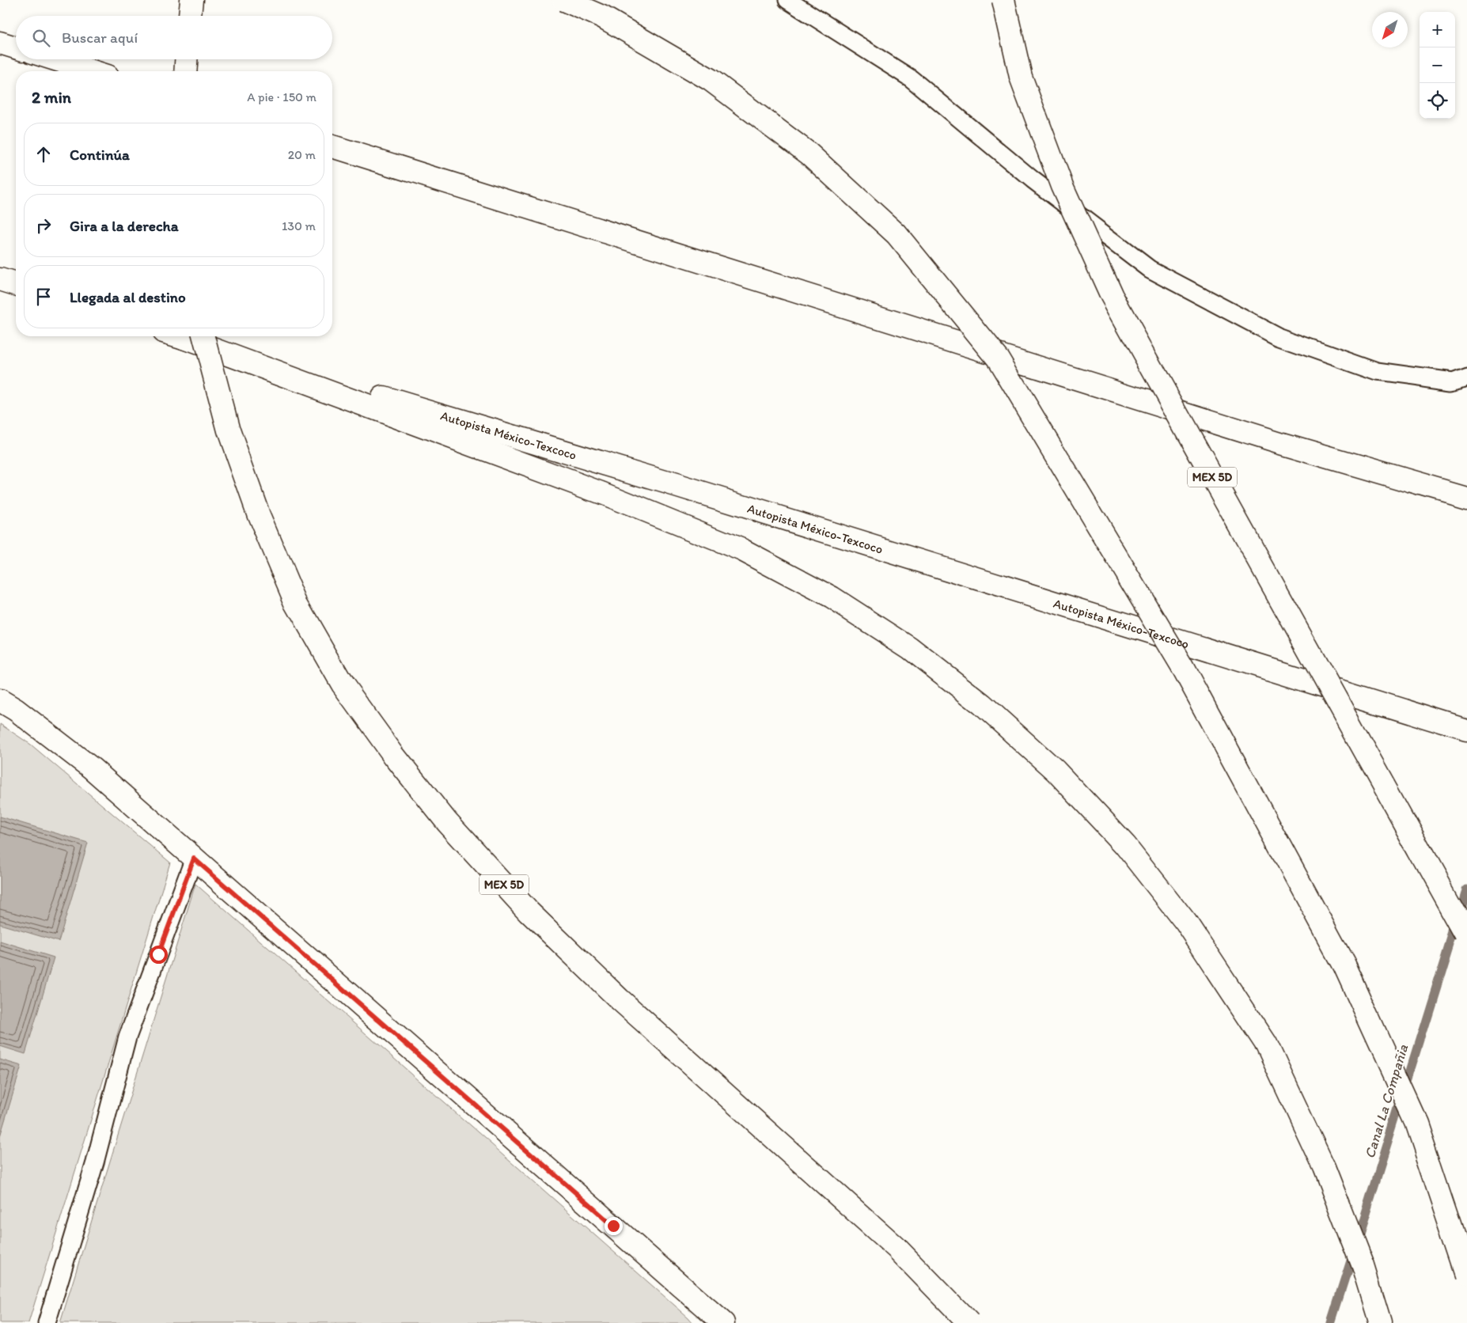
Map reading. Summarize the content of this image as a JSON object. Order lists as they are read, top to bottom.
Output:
{
  "streets": {
    "main road": ["Autopista México-Texcoco", "MEX 5D"]
  },
  "water": ["Canal La Compañia"],
  "north": "bottom left",
  "page": {
    "map_buttons": ["+", "−"],
    "search": "Buscar aquí",
    "heading": ["2 min", "A pie · 150 m"],
    "list": [
      ["Continúa", "20 m"],
      ["Gira a la derecha", "130 m"],
      "Llegada al destino"
    ]
  }
}
